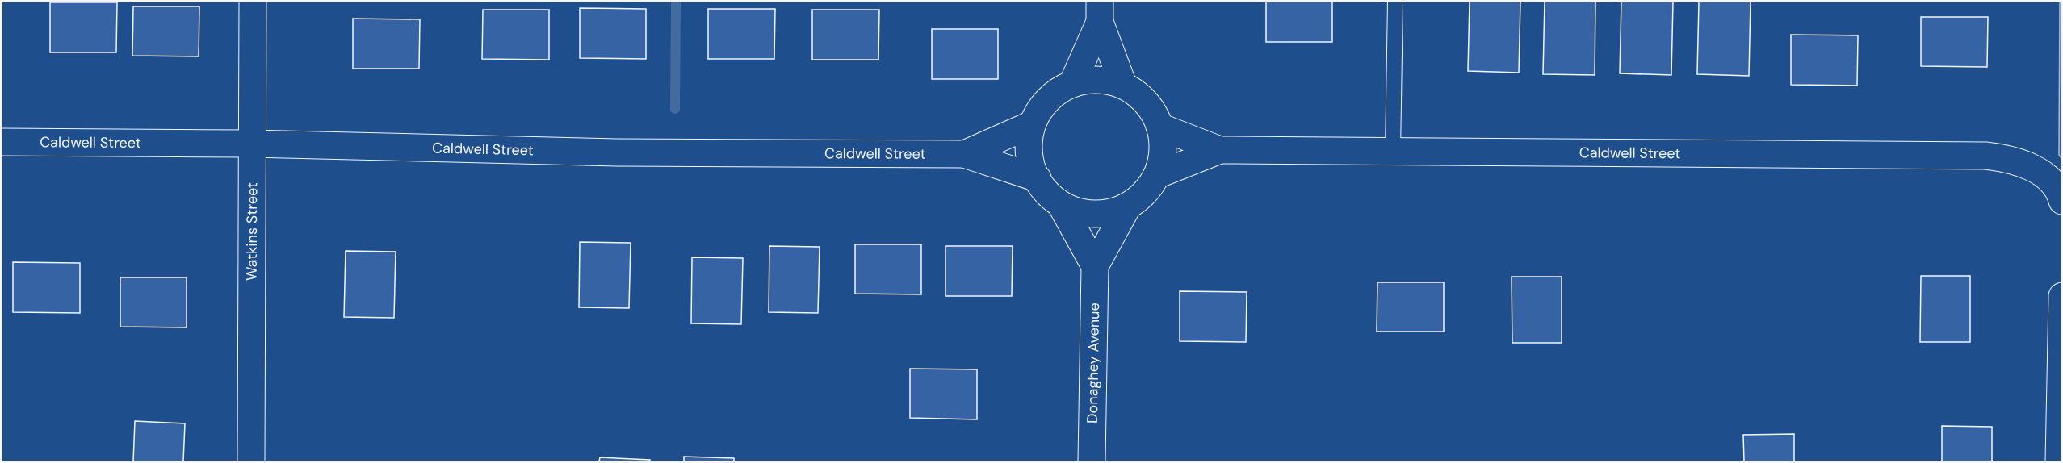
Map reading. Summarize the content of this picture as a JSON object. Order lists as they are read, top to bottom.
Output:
{
  "streets": {
    "main road": ["Caldwell Street", "Watkins Street", "Donaghey Avenue"]
  },
  "crossings": [
    ["Caldwell Street", "Watkins Street"],
    ["Caldwell Street", "Donaghey Avenue"]
  ]
}
